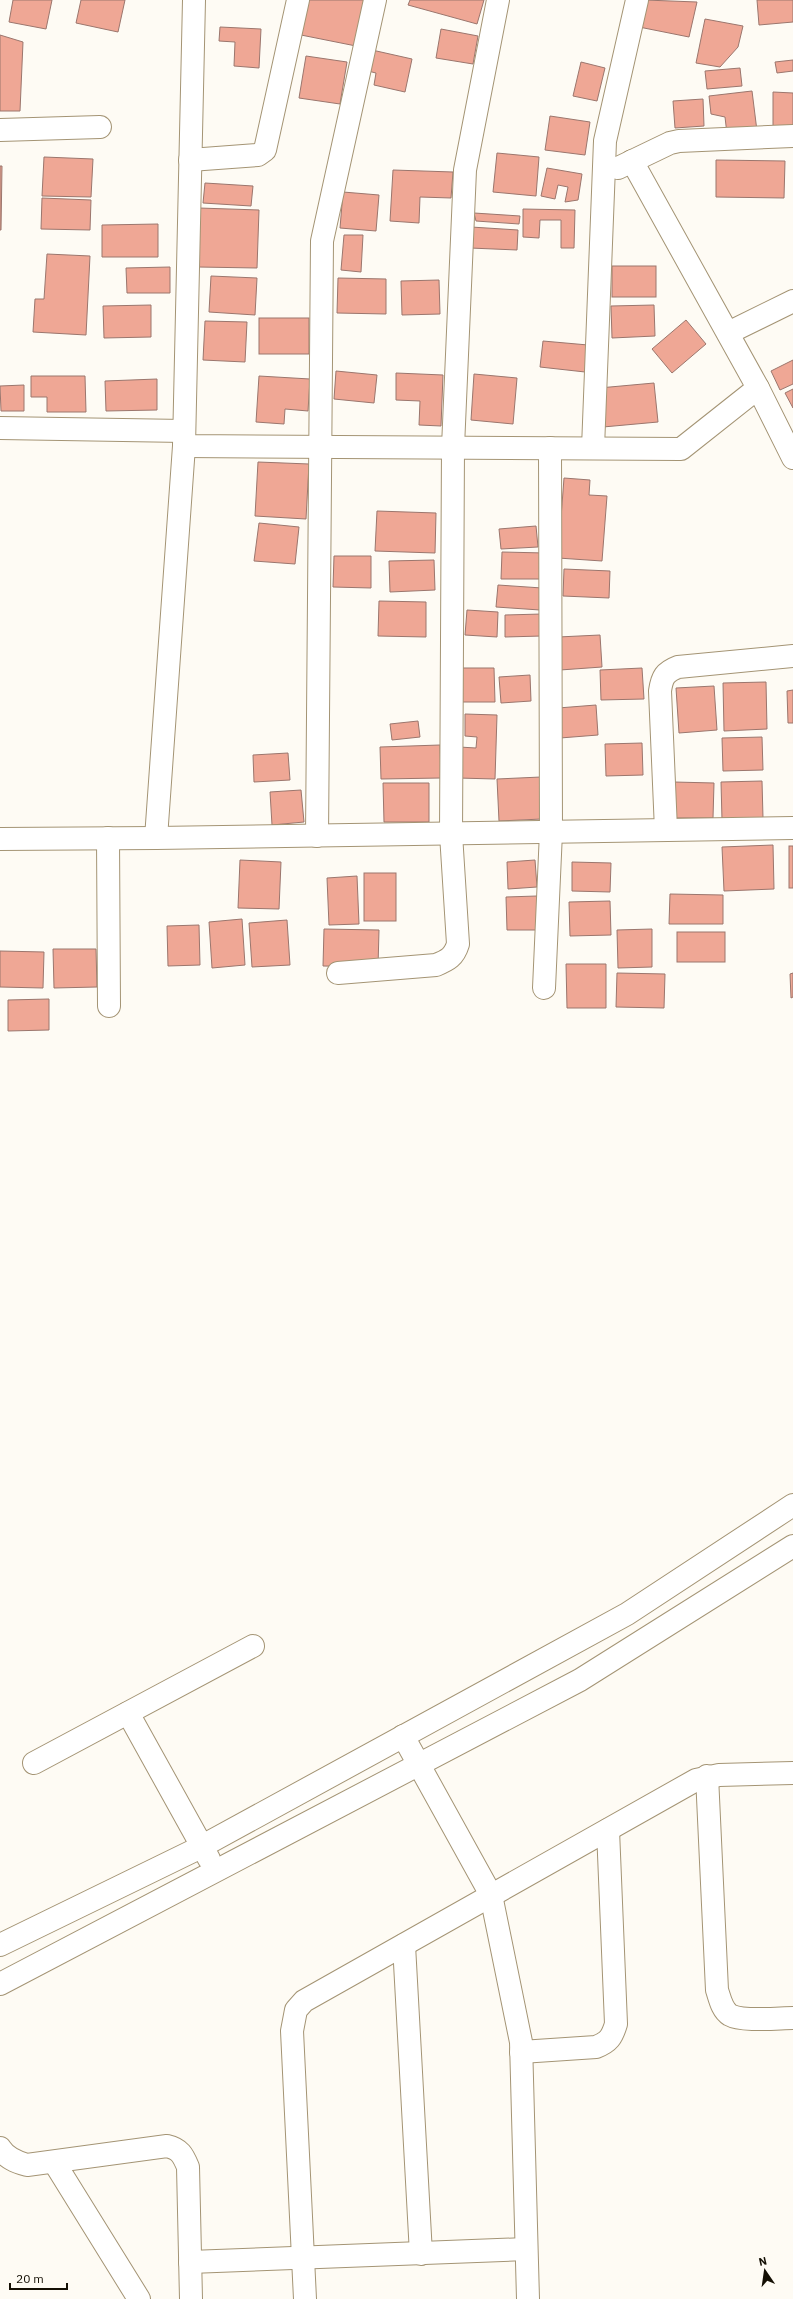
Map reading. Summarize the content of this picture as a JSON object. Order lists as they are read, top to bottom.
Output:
{
  "scale_bar": "20 m",
  "north": "top"
}
